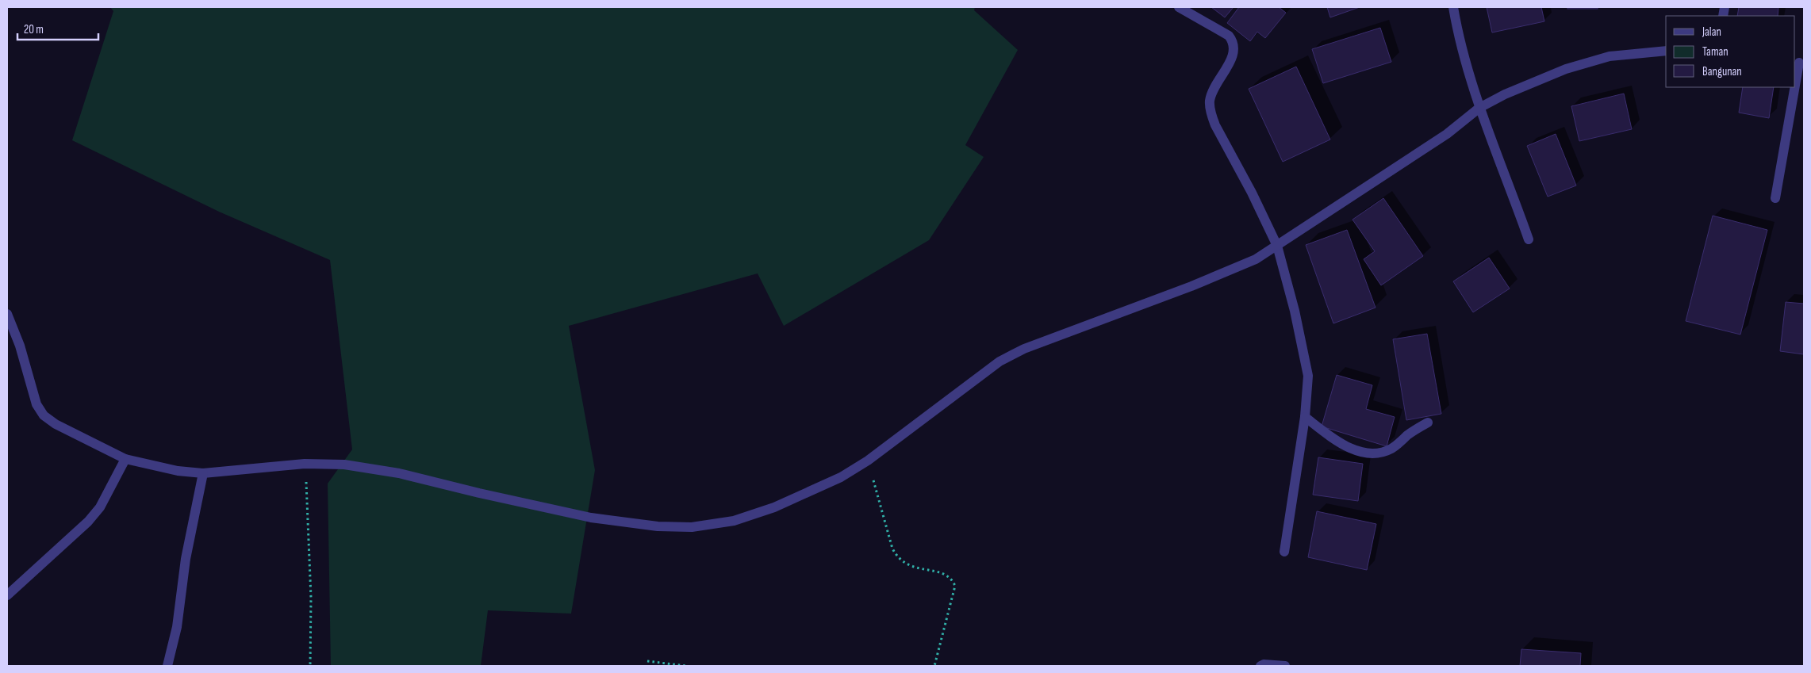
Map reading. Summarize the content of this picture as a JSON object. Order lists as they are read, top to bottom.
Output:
{
  "legend": ["Jalan", "Taman", "Bangunan"],
  "scale_bar": "20 m"
}
